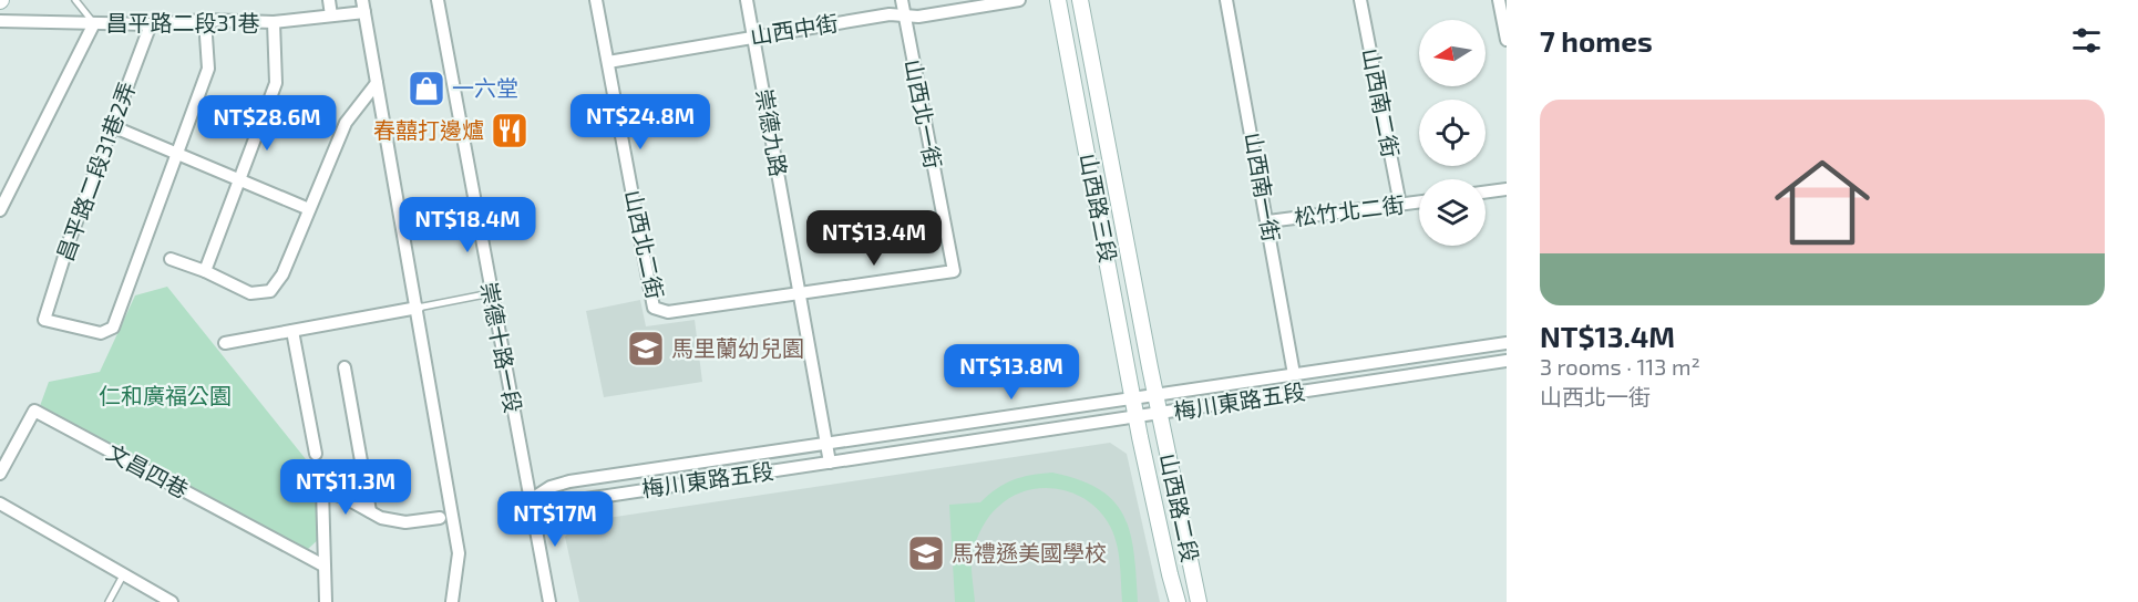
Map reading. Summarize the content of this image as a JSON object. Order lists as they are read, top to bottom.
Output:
{
  "streets": {
    "street": [
      "昌平路二段31巷",
      "山西中街",
      "山西南二街",
      "山西北一街",
      "崇德九路",
      "昌平路二段31巷2弄",
      "山西南一街",
      "山西路三段",
      "松竹北二街",
      "山西北二街",
      "崇德十路一段",
      "梅川東路五段",
      "文昌四巷",
      "山西路二段"
    ]
  },
  "crossings": [
    ["昌平路二段31巷", "昌平路二段31巷2弄"],
    ["山西中街", "山西北一街"],
    ["山西中街", "崇德九路"],
    ["山西中街", "山西北二街"],
    ["山西南二街", "松竹北二街"],
    ["山西北一街", "崇德九路"],
    ["山西北一街", "山西北二街"],
    ["崇德九路", "山西北二街"],
    ["崇德九路", "梅川東路五段"],
    ["山西南一街", "松竹北二街"],
    ["山西南一街", "梅川東路五段"],
    ["山西路三段", "梅川東路五段"],
    ["山西路三段", "山西路二段"],
    ["崇德十路一段", "梅川東路五段"],
    ["梅川東路五段", "山西路二段"]
  ],
  "parks": ["仁和廣福公園"],
  "places": {
    "shop": ["一六堂"],
    "restaurant": ["春囍打邊爐"],
    "school or university": ["馬里蘭幼兒園", "馬禮遜美國學校"]
  },
  "north": "left",
  "page": {
    "heading": "7 homes",
    "list": [
      {
        "name": "NT$13.4M",
        "note": "3 rooms · 113 m² · 山西北一街"
      }
    ],
    "price": [
      "NT$24.8M",
      "NT$28.6M",
      "NT$18.4M",
      "NT$13.4M",
      "NT$13.8M",
      "NT$11.3M",
      "NT$17M"
    ]
  }
}
